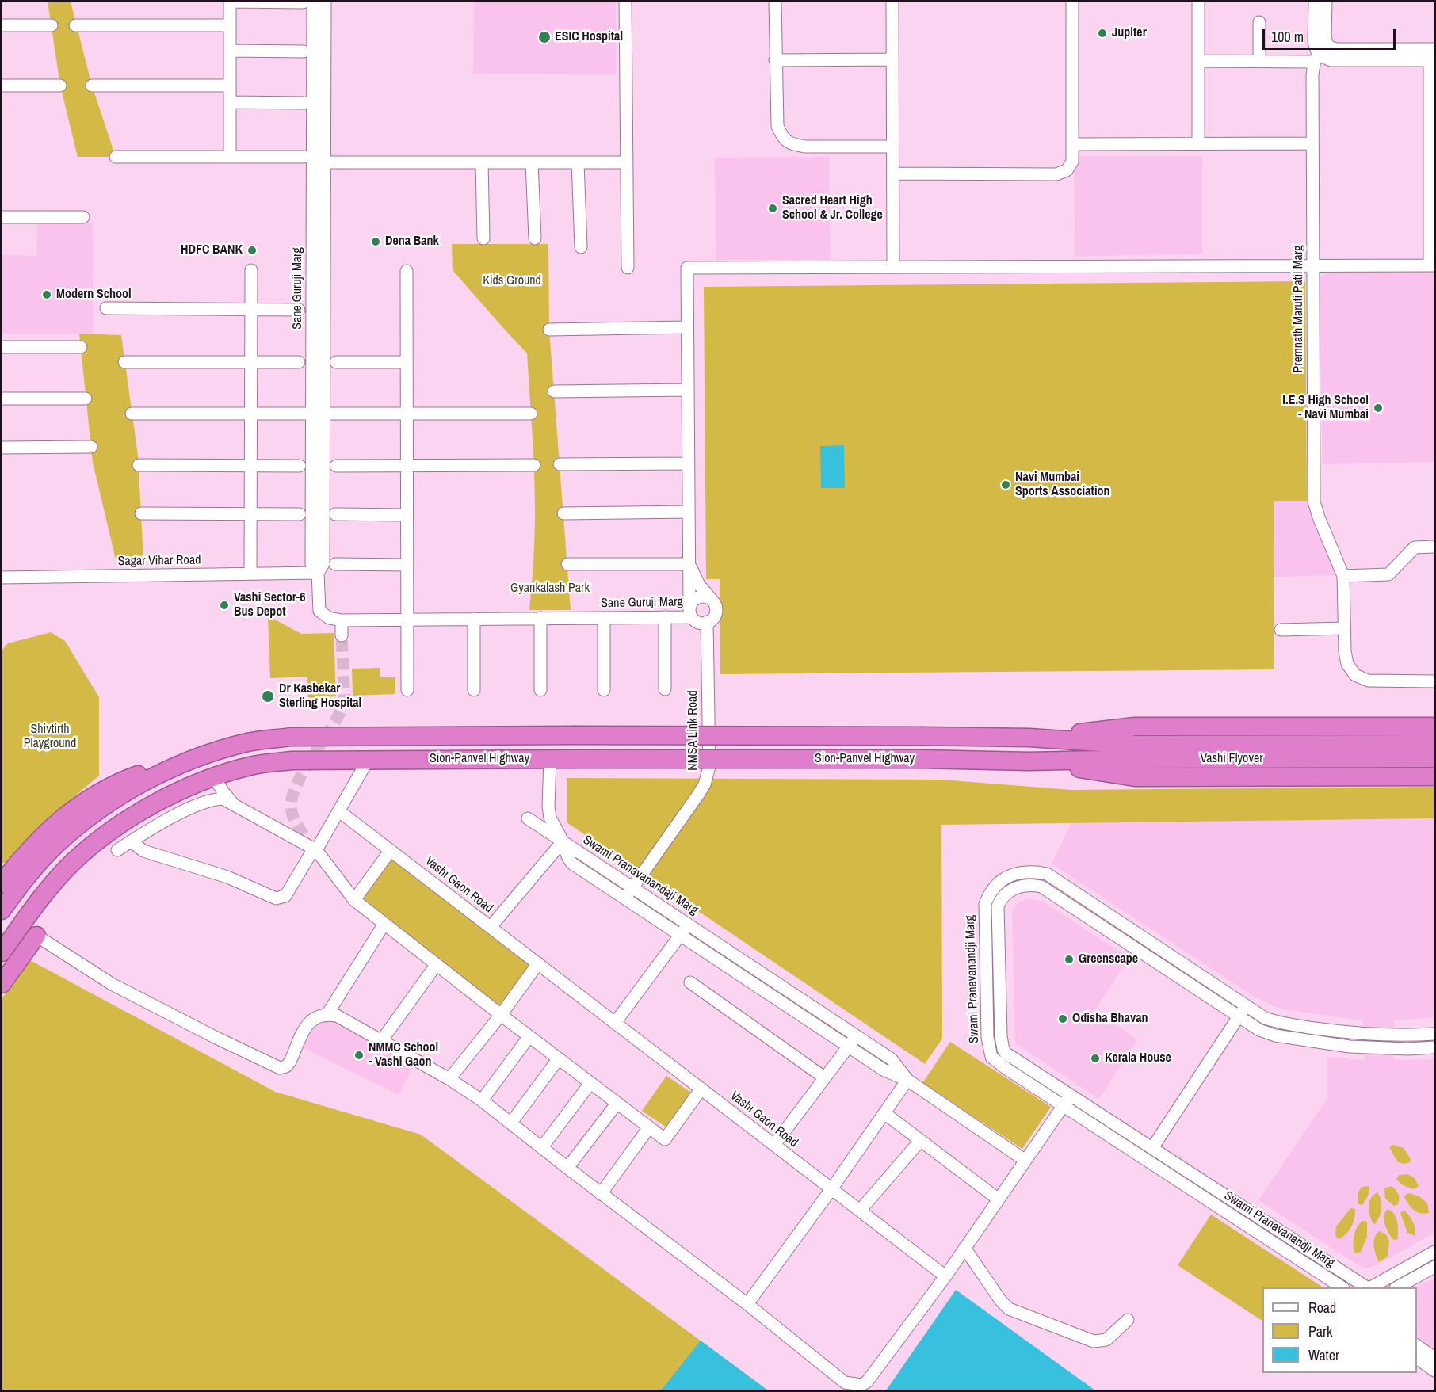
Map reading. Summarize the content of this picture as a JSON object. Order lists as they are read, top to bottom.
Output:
{
  "streets": {
    "highway": ["Sion-Panvel Highway", "Vashi Flyover"],
    "street": [
      "Sane Guruji Marg",
      "Premnath Maruti Patil Marg",
      "Sagar Vihar Road",
      "NMSA Link Road",
      "Swami Pranavanandaji Marg",
      "Vashi Gaon Road",
      "Swami Pranavanandji Marg"
    ]
  },
  "crossings": [
    ["Sane Guruji Marg", "Sagar Vihar Road"],
    ["Sane Guruji Marg", "NMSA Link Road"],
    ["NMSA Link Road", "Swami Pranavanandaji Marg"],
    ["Sion-Panvel Highway", "Vashi Flyover"]
  ],
  "parks": ["Kids Ground", "Gyankalash Park", "Shivtirth Playground"],
  "places": [
    "Jupiter",
    "ESIC Hospital",
    "Sacred Heart High School & Jr. College",
    "Dena Bank",
    "HDFC BANK",
    "Modern School",
    "I.E.S High School - Navi Mumbai",
    "Navi Mumbai Sports Association",
    "Vashi Sector-6 Bus Depot",
    "Dr Kasbekar Sterling Hospital",
    "Greenscape",
    "Odisha Bhavan",
    "NMMC School - Vashi Gaon",
    "Kerala House"
  ],
  "legend": ["Road", "Park", "Water"],
  "scale_bar": "100 m"
}
